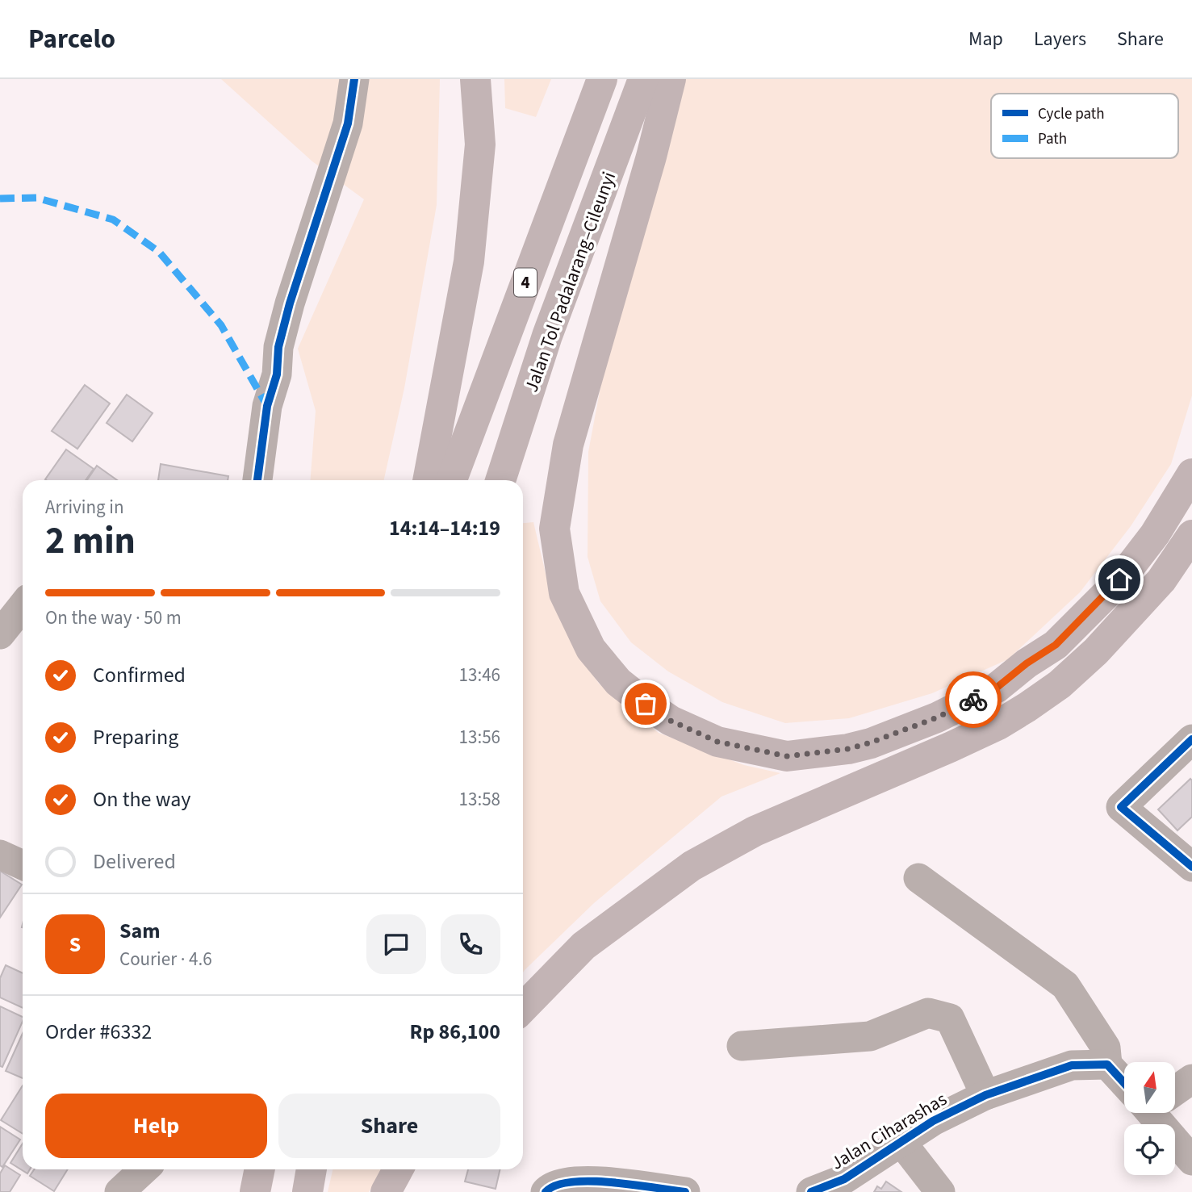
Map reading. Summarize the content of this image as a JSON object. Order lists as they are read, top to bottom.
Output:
{
  "streets": {
    "highway": ["Jalan Tol Padalarang–Cileunyi", "4"],
    "street": ["Jalan Ciharashas"]
  },
  "legend": ["Cycle path", "Path"],
  "north": "top",
  "page": {
    "header": "Parcelo",
    "nav": ["Map", "Layers", "Share"],
    "heading": ["2 min", "Arriving in", "14:14–14:19"],
    "panel": [
      "Sam",
      "Courier · 4.6",
      "Order #6332",
      "Rp 86,100"
    ],
    "bar": "On the way · 50 m",
    "list": [
      ["Confirmed", "13:46"],
      ["Preparing", "13:56"],
      ["On the way", "13:58"],
      "Delivered"
    ],
    "round": "S",
    "buttons": ["Help", "Share"]
  }
}
